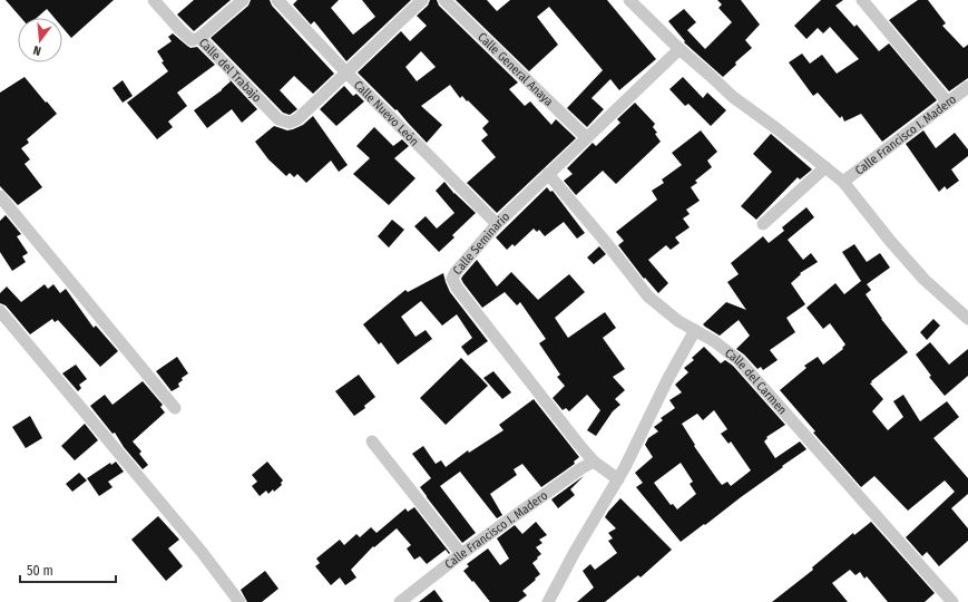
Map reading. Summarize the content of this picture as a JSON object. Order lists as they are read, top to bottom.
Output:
{
  "streets": {
    "street": [
      "Calle General Anaya",
      "Calle del Trabajo",
      "Calle Nuevo León",
      "Calle Francisco I. Madero",
      "Calle Seminario",
      "Calle del Carmen"
    ]
  },
  "crossings": [
    ["Calle General Anaya", "Calle Seminario"],
    ["Calle del Trabajo", "Calle Nuevo León"],
    ["Calle Nuevo León", "Calle Seminario"],
    ["Calle Francisco I. Madero", "Calle Seminario"],
    ["Calle Seminario", "Calle del Carmen"]
  ],
  "scale_bar": "50 m",
  "north": "bottom"
}
